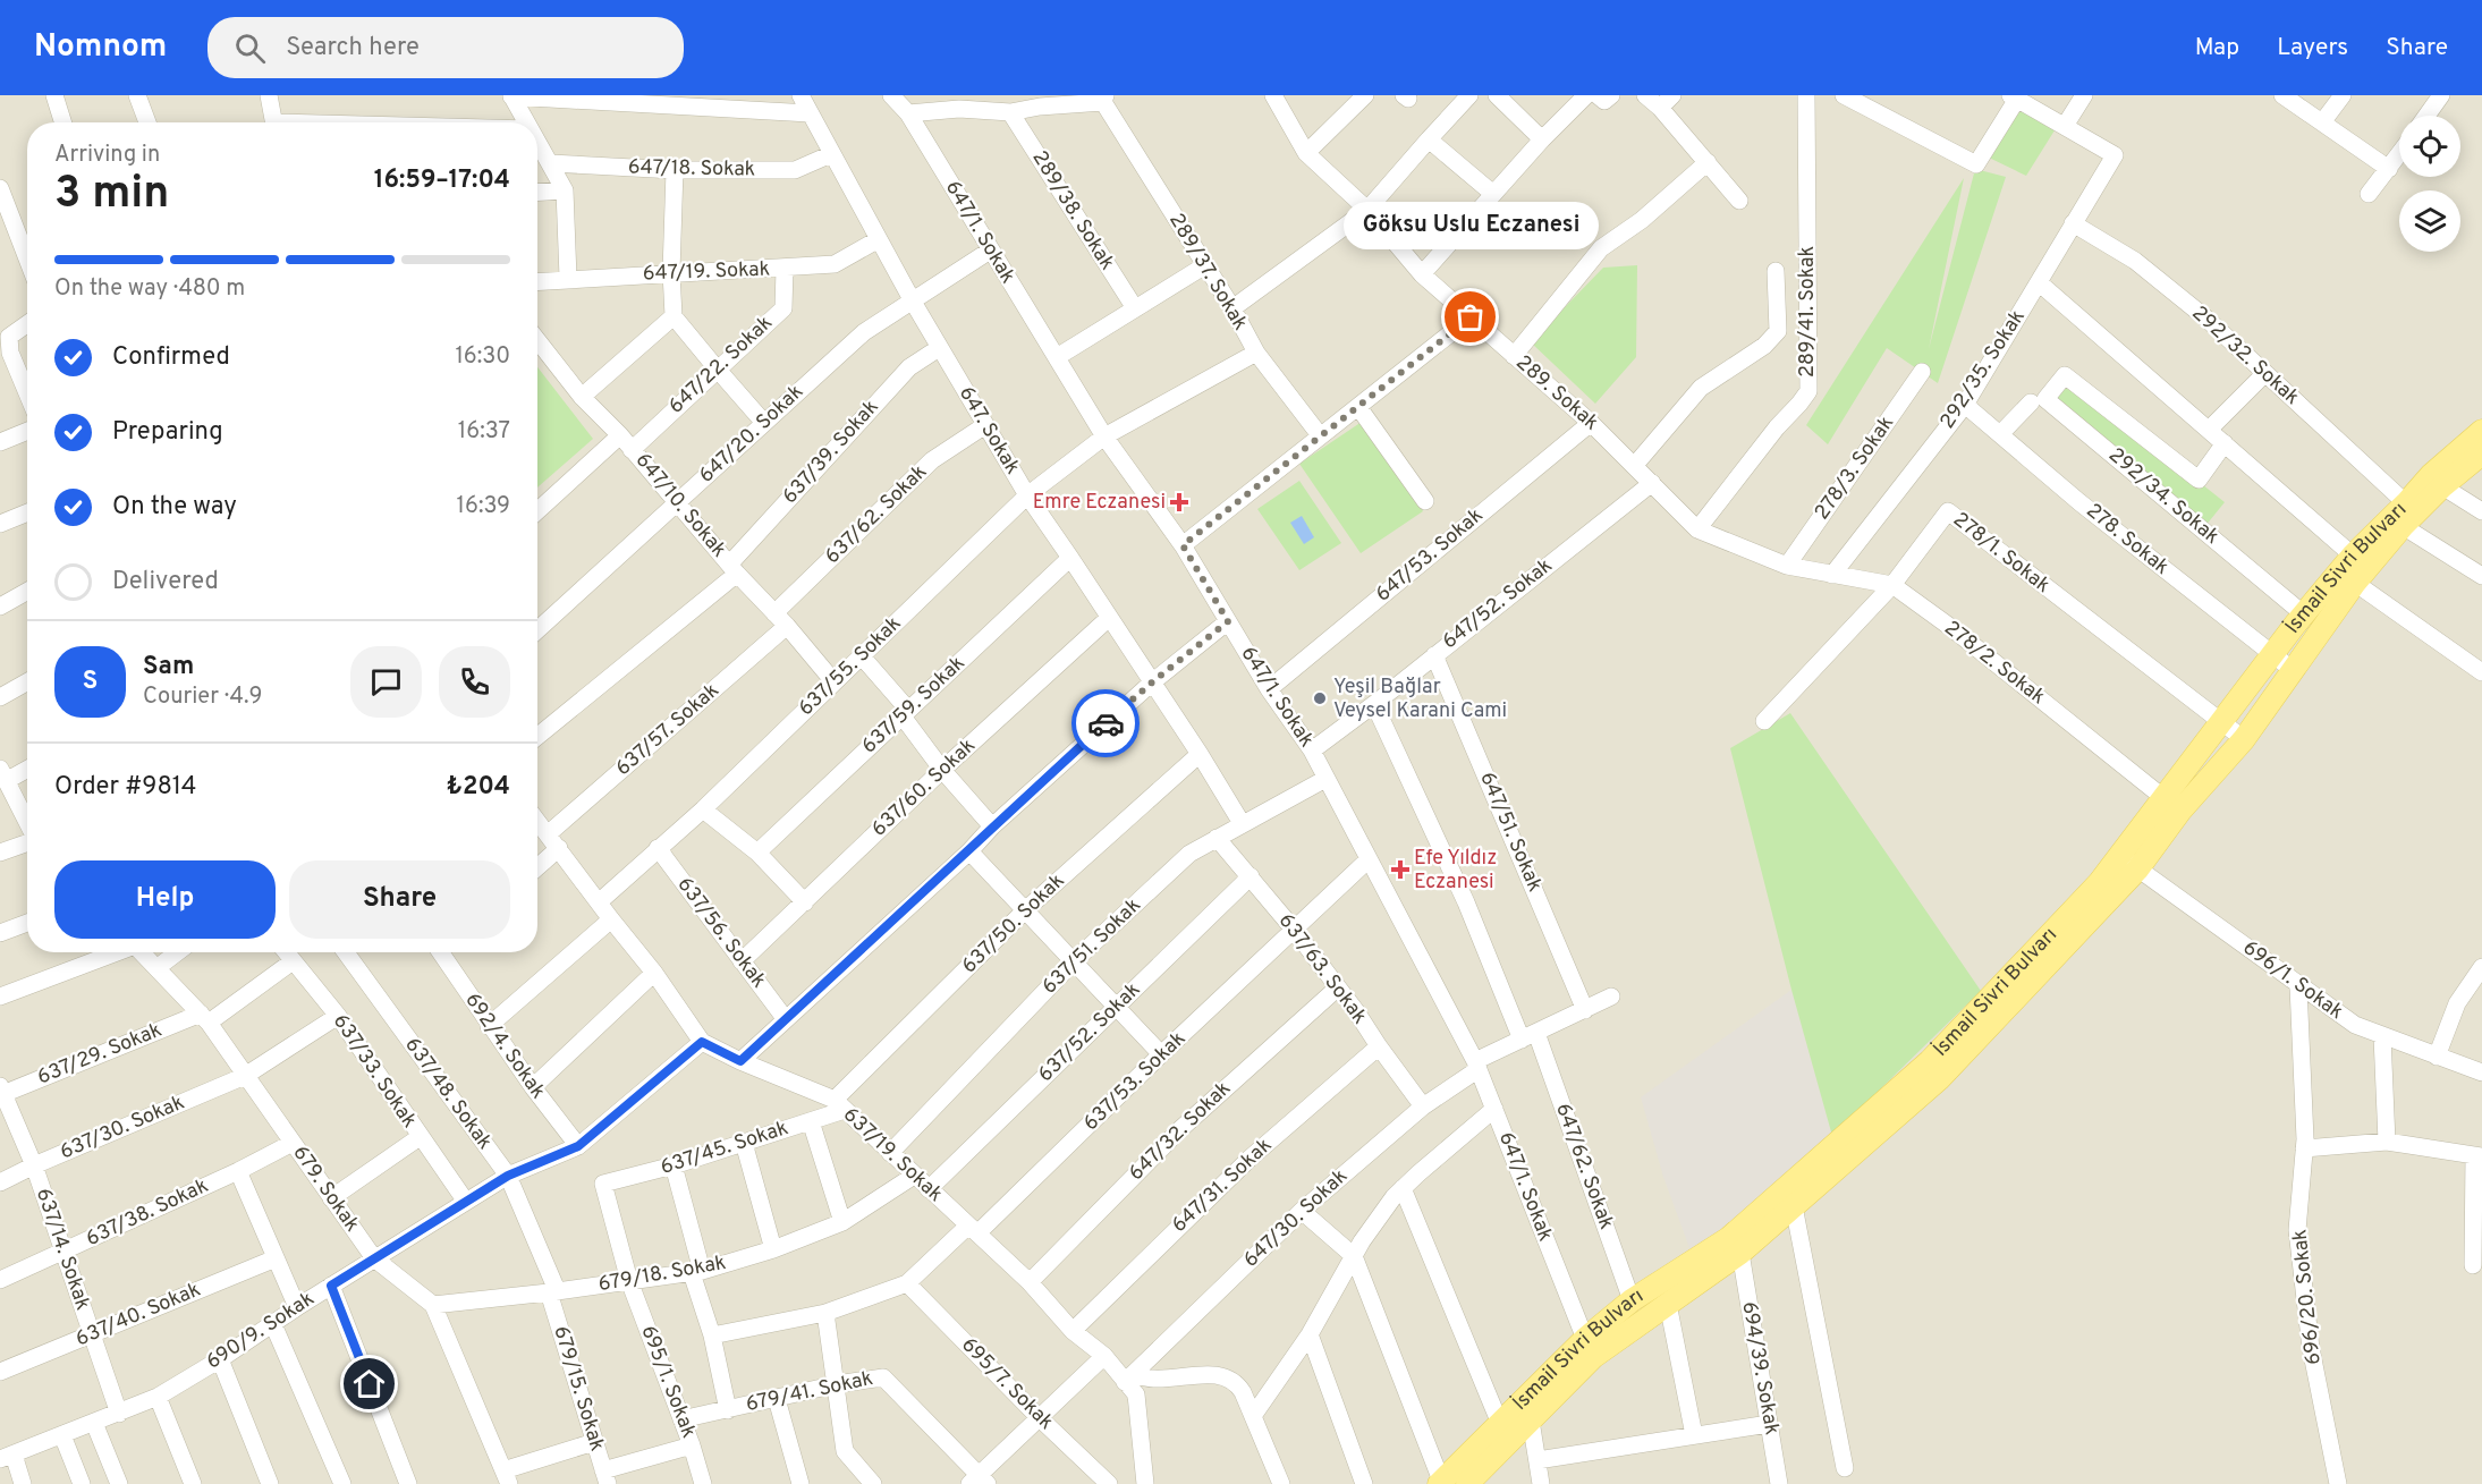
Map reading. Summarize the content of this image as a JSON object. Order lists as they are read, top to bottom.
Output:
{
  "streets": {
    "main road": ["İsmail Sivri Bulvarı"],
    "street": [
      "647/18. Sokak",
      "289/38. Sokak",
      "647/1. Sokak",
      "647/19. Sokak",
      "289/37. Sokak",
      "289/41. Sokak",
      "292/32. Sokak",
      "647/22. Sokak",
      "292/35. Sokak",
      "289. Sokak",
      "647. Sokak",
      "647/20. Sokak",
      "637/39. Sokak",
      "278/3. Sokak",
      "292/34. Sokak",
      "647/10. Sokak",
      "637/62. Sokak",
      "278. Sokak",
      "278/1. Sokak",
      "647/53. Sokak",
      "647/52. Sokak",
      "278/2. Sokak",
      "637/55. Sokak",
      "637/59. Sokak",
      "637/57. Sokak",
      "637/60. Sokak",
      "647/51. Sokak",
      "637/50. Sokak",
      "637/56. Sokak",
      "637/51. Sokak",
      "637/63. Sokak",
      "696/1. Sokak",
      "637/52. Sokak",
      "692/4. Sokak",
      "637/29. Sokak",
      "637/33. Sokak",
      "637/53. Sokak",
      "637/48. Sokak",
      "637/30. Sokak",
      "647/32. Sokak",
      "637/45. Sokak",
      "637/19. Sokak",
      "647/62. Sokak",
      "647/31. Sokak",
      "679. Sokak",
      "637/38. Sokak",
      "647/30. Sokak",
      "637/14. Sokak",
      "679/18. Sokak",
      "696/20. Sokak",
      "637/40. Sokak",
      "690/9. Sokak",
      "694/39. Sokak",
      "695/1. Sokak",
      "695/7. Sokak",
      "679/15. Sokak",
      "679/41. Sokak"
    ]
  },
  "crossings": [
    ["647/18. Sokak", "647. Sokak"],
    ["289/38. Sokak", "289/37. Sokak"],
    ["647/1. Sokak", "289/37. Sokak"],
    ["647/1. Sokak", "647/20. Sokak"],
    ["647/1. Sokak", "647/53. Sokak"],
    ["647/1. Sokak", "İsmail Sivri Bulvarı"],
    ["647/1. Sokak", "647/52. Sokak"],
    ["647/1. Sokak", "637/55. Sokak"],
    ["647/1. Sokak", "637/51. Sokak"],
    ["647/1. Sokak", "637/53. Sokak"],
    ["647/1. Sokak", "647/30. Sokak"],
    ["647/19. Sokak", "647/22. Sokak"],
    ["647/19. Sokak", "647. Sokak"],
    ["289/37. Sokak", "637/55. Sokak"],
    ["289/41. Sokak", "289. Sokak"],
    ["292/32. Sokak", "292/35. Sokak"],
    ["292/32. Sokak", "İsmail Sivri Bulvarı"],
    ["647/22. Sokak", "647/10. Sokak"],
    ["292/35. Sokak", "278. Sokak"],
    ["292/35. Sokak", "278/2. Sokak"],
    ["289. Sokak", "278/3. Sokak"],
    ["289. Sokak", "647/53. Sokak"],
    ["289. Sokak", "647/52. Sokak"],
    ["289. Sokak", "278/2. Sokak"],
    ["647. Sokak", "647/20. Sokak"],
    ["647. Sokak", "637/39. Sokak"],
    ["647. Sokak", "637/62. Sokak"],
    ["647. Sokak", "637/55. Sokak"],
    ["647. Sokak", "637/59. Sokak"],
    ["647. Sokak", "637/60. Sokak"],
    ["647. Sokak", "637/50. Sokak"],
    ["647. Sokak", "637/51. Sokak"],
    ["647/20. Sokak", "647/10. Sokak"],
    ["637/39. Sokak", "647/10. Sokak"],
    ["278/3. Sokak", "278/2. Sokak"],
    ["292/34. Sokak", "İsmail Sivri Bulvarı"],
    ["647/10. Sokak", "637/62. Sokak"],
    ["647/10. Sokak", "637/55. Sokak"],
    ["647/10. Sokak", "637/57. Sokak"],
    ["637/62. Sokak", "637/57. Sokak"],
    ["278. Sokak", "İsmail Sivri Bulvarı"],
    ["278/1. Sokak", "İsmail Sivri Bulvarı"],
    ["278/1. Sokak", "278/2. Sokak"],
    ["İsmail Sivri Bulvarı", "278/2. Sokak"],
    ["İsmail Sivri Bulvarı", "696/1. Sokak"],
    ["İsmail Sivri Bulvarı", "647/62. Sokak"],
    ["İsmail Sivri Bulvarı", "694/39. Sokak"],
    ["647/52. Sokak", "647/51. Sokak"],
    ["647/52. Sokak", "647/62. Sokak"],
    ["637/55. Sokak", "637/56. Sokak"],
    ["637/55. Sokak", "637/19. Sokak"],
    ["637/57. Sokak", "637/19. Sokak"],
    ["637/60. Sokak", "637/56. Sokak"],
    ["647/51. Sokak", "647/30. Sokak"],
    ["637/50. Sokak", "637/45. Sokak"],
    ["637/50. Sokak", "637/19. Sokak"],
    ["637/51. Sokak", "637/63. Sokak"],
    ["637/51. Sokak", "637/19. Sokak"],
    ["637/63. Sokak", "637/52. Sokak"],
    ["637/63. Sokak", "637/53. Sokak"],
    ["637/63. Sokak", "647/32. Sokak"],
    ["637/63. Sokak", "647/31. Sokak"],
    ["637/63. Sokak", "647/30. Sokak"],
    ["696/1. Sokak", "696/20. Sokak"],
    ["637/52. Sokak", "637/19. Sokak"],
    ["692/4. Sokak", "690/9. Sokak"],
    ["637/29. Sokak", "637/33. Sokak"],
    ["637/29. Sokak", "679. Sokak"],
    ["637/29. Sokak", "637/14. Sokak"],
    ["637/33. Sokak", "637/30. Sokak"],
    ["637/33. Sokak", "690/9. Sokak"],
    ["637/53. Sokak", "637/19. Sokak"],
    ["637/53. Sokak", "695/7. Sokak"],
    ["637/48. Sokak", "679/18. Sokak"],
    ["637/48. Sokak", "690/9. Sokak"],
    ["637/48. Sokak", "679/15. Sokak"],
    ["637/30. Sokak", "679. Sokak"],
    ["637/30. Sokak", "637/14. Sokak"],
    ["647/32. Sokak", "637/19. Sokak"],
    ["637/45. Sokak", "637/19. Sokak"],
    ["637/45. Sokak", "695/1. Sokak"],
    ["637/19. Sokak", "647/31. Sokak"],
    ["637/19. Sokak", "647/30. Sokak"],
    ["637/19. Sokak", "679/18. Sokak"],
    ["637/19. Sokak", "690/9. Sokak"],
    ["647/62. Sokak", "647/30. Sokak"],
    ["679. Sokak", "637/38. Sokak"],
    ["679. Sokak", "679/18. Sokak"],
    ["679. Sokak", "690/9. Sokak"],
    ["637/38. Sokak", "637/14. Sokak"],
    ["637/14. Sokak", "637/40. Sokak"],
    ["637/14. Sokak", "690/9. Sokak"],
    ["679/18. Sokak", "695/1. Sokak"],
    ["679/18. Sokak", "679/15. Sokak"],
    ["695/1. Sokak", "679/41. Sokak"]
  ],
  "places": {
    "other": ["Göksu Uslu Eczanesi", "Yeşil Bağlar Veysel Karani Cami"],
    "health": ["Emre Eczanesi", "Efe Yıldız Eczanesi"]
  },
  "page": {
    "header": "Nomnom",
    "search": "Search here",
    "nav": ["Map", "Layers", "Share"],
    "heading": ["3 min", "Arriving in", "16:59–17:04"],
    "panel": [
      "Sam",
      "Courier · 4.9",
      "Order #9814",
      "₺204"
    ],
    "bubble": "Göksu Uslu Eczanesi",
    "bar": "On the way · 480 m",
    "list": [
      ["Confirmed", "16:30"],
      ["Preparing", "16:37"],
      ["On the way", "16:39"],
      "Delivered"
    ],
    "round": "S",
    "buttons": ["Help", "Share"]
  }
}
